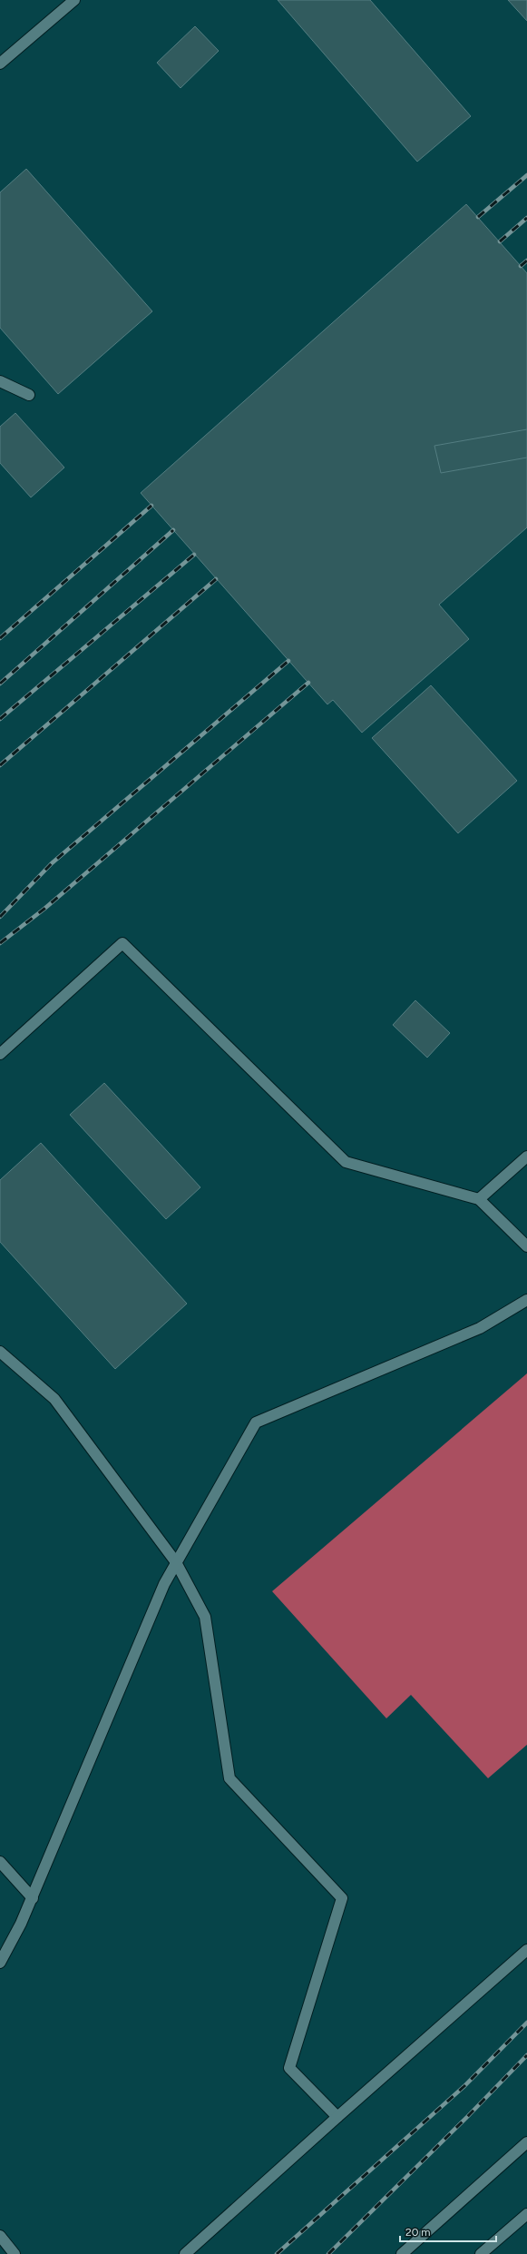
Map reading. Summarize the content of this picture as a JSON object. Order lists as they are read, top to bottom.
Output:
{
  "scale_bar": "20 m"
}
